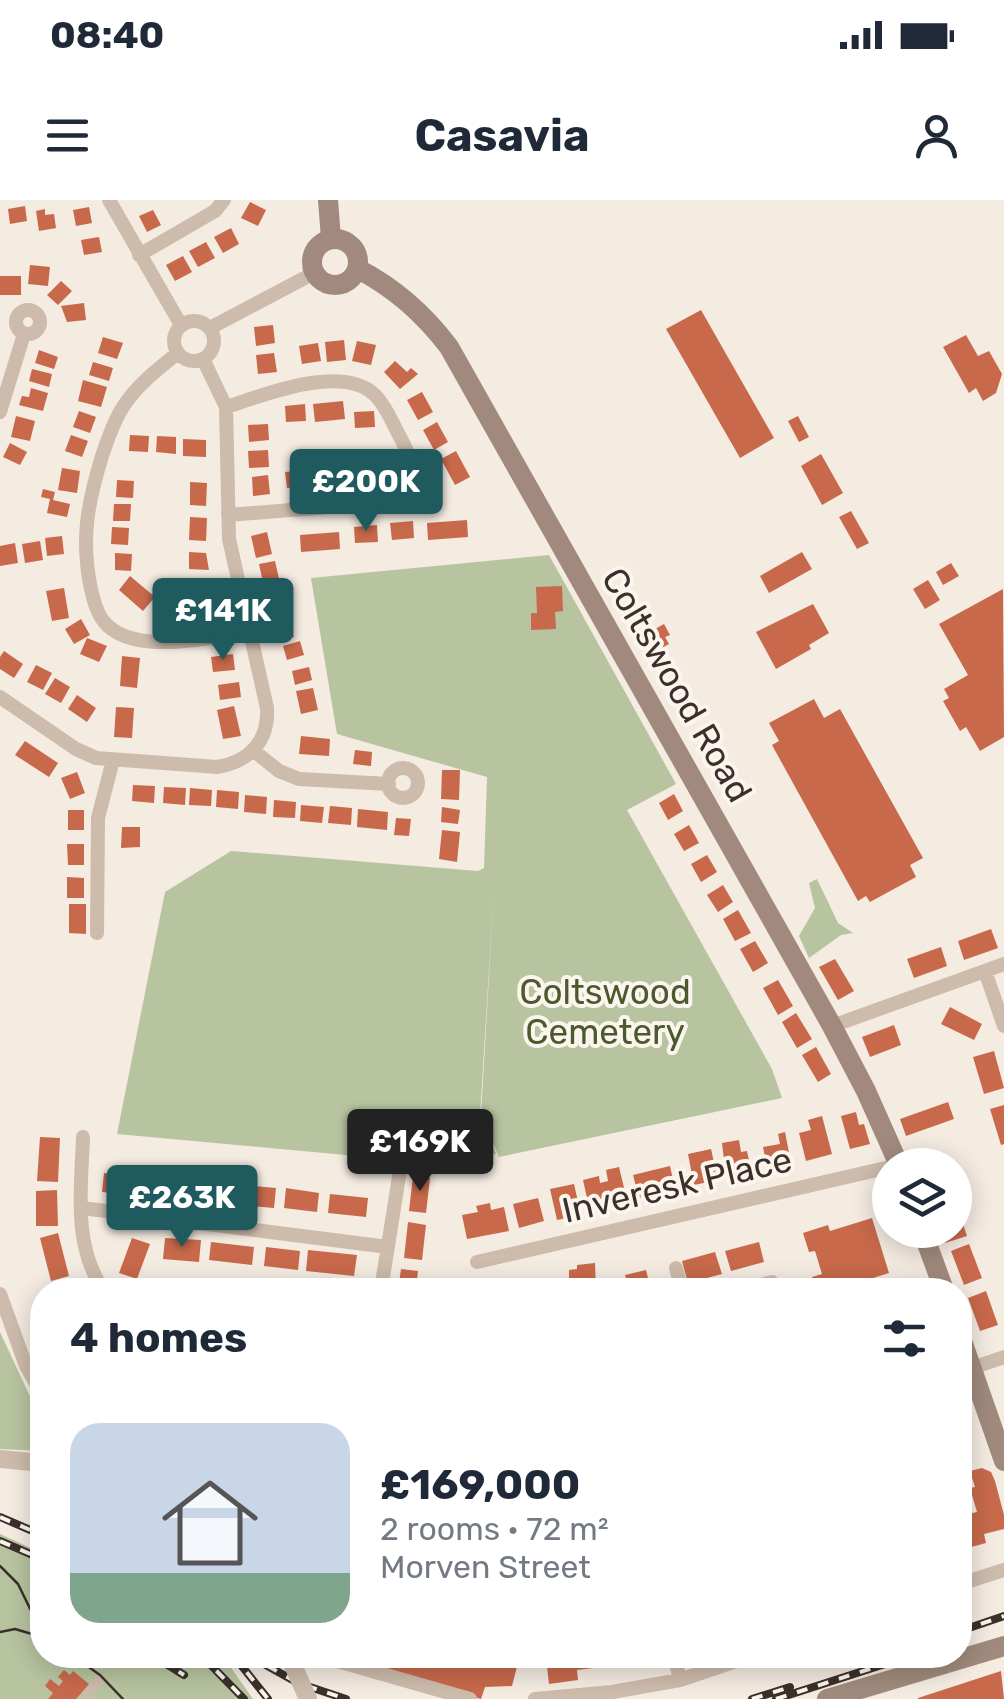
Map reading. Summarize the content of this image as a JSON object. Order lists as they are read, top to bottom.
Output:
{
  "streets": {
    "main road": ["Coltswood Road"],
    "street": ["Inveresk Place"]
  },
  "parks": ["Coltswood Cemetery"],
  "page": {
    "status": "08:40",
    "header": "Casavia",
    "price": [
      "£200K",
      "£141K",
      "£169K",
      "£263K"
    ],
    "heading": "4 homes",
    "list": [
      {
        "name": "£169,000",
        "note": "2 rooms · 72 m² · Morven Street"
      }
    ]
  }
}
